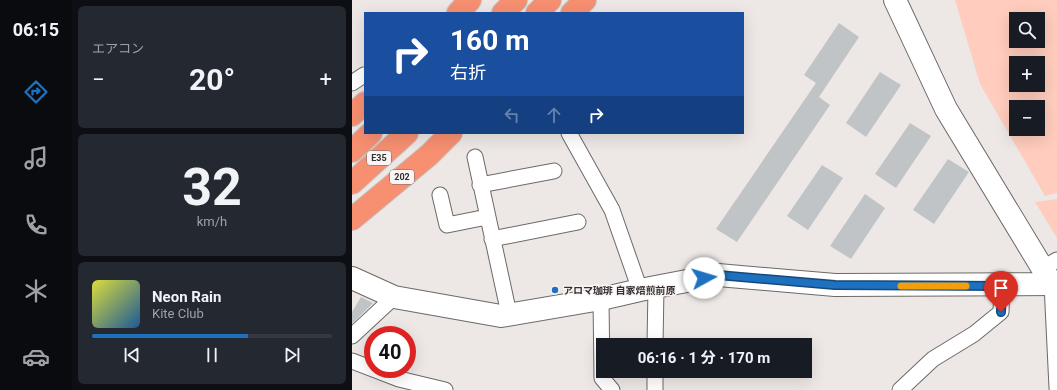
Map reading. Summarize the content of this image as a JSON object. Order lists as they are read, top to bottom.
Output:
{
  "streets": {
    "highway": ["E35", "202"]
  },
  "places": ["アロマ珈琲 自家焙煎前原"],
  "page": {
    "tabs": "06:15",
    "tile": [
      "エアコン",
      ["32", "km/h"]
    ],
    "map_buttons": ["+", "−"],
    "turn": ["160 m", "右折"],
    "heat": ["−", "20°", "+"],
    "song": ["Neon Rain", "Kite Club"],
    "limit": "40",
    "trip": "06:16 · 1 分 · 170 m"
  }
}
